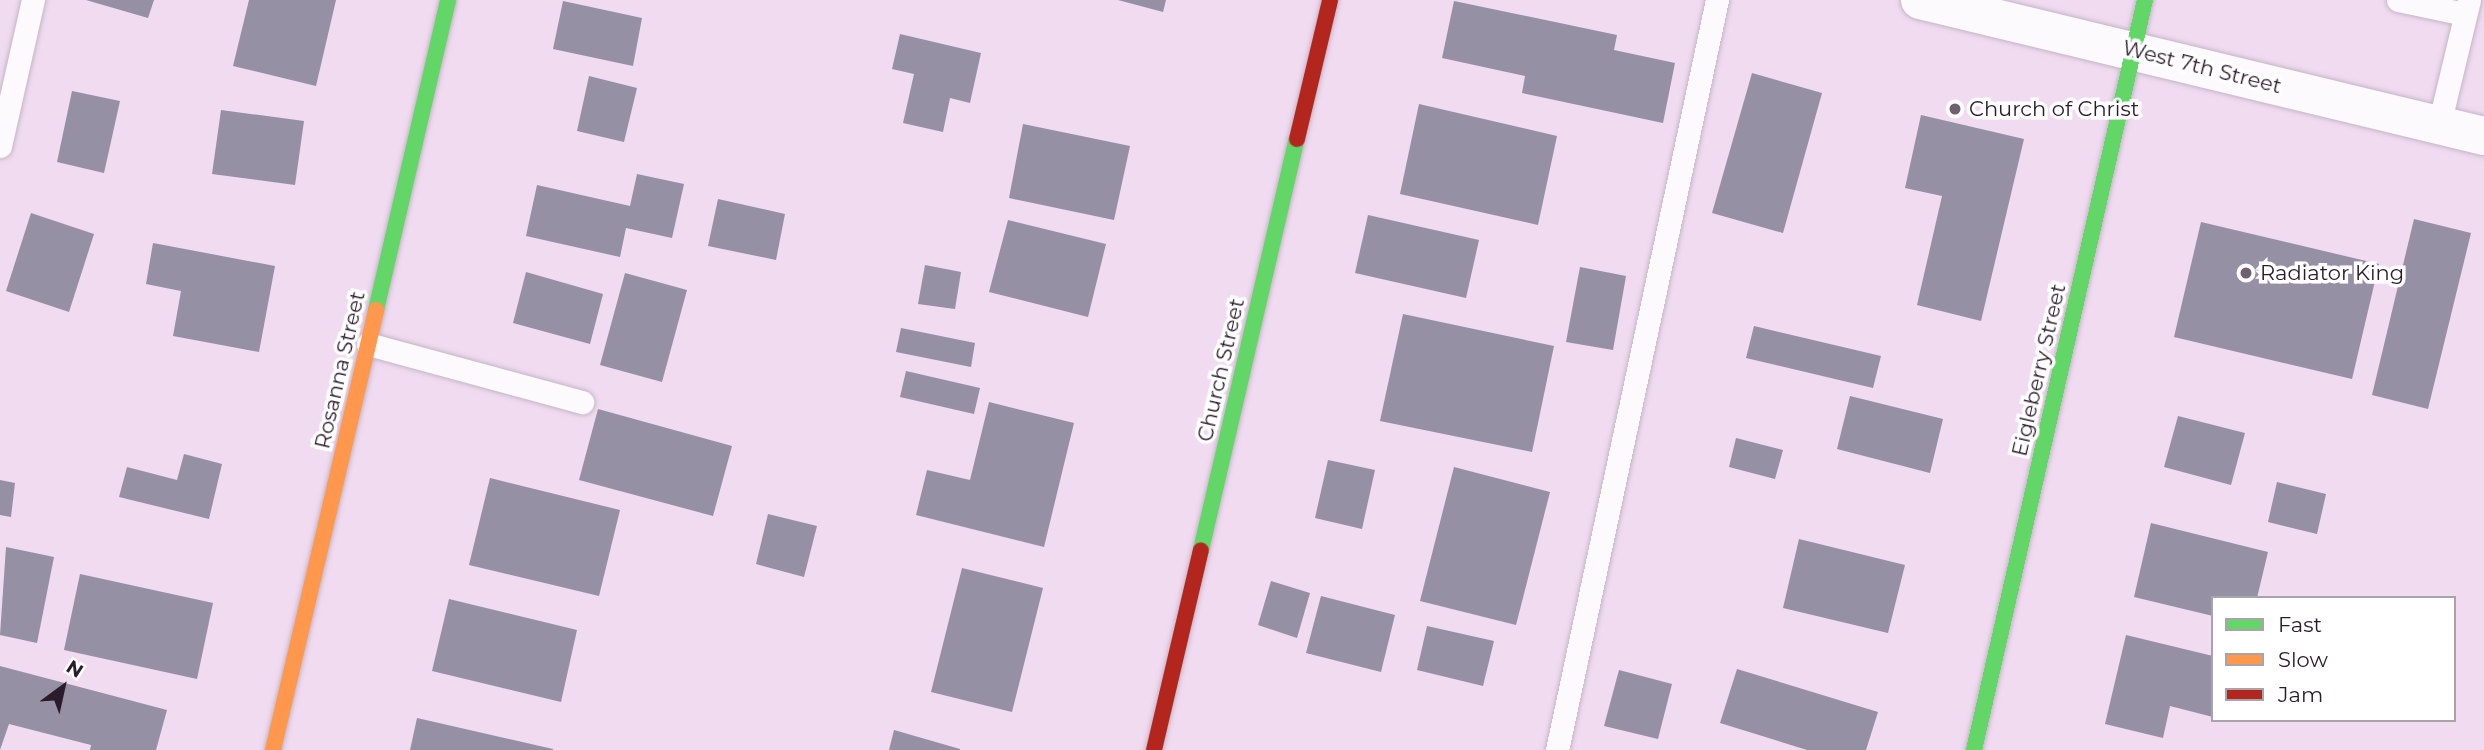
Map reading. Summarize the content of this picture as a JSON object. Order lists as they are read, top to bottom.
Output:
{
  "streets": {
    "street": [
      "West 7th Street",
      "Rosanna Street",
      "Church Street",
      "Eigleberry Street"
    ]
  },
  "crossings": [
    ["West 7th Street", "Eigleberry Street"]
  ],
  "places": ["Church of Christ", "Radiator King"],
  "legend": ["Fast", "Slow", "Jam"],
  "north": "top right"
}
